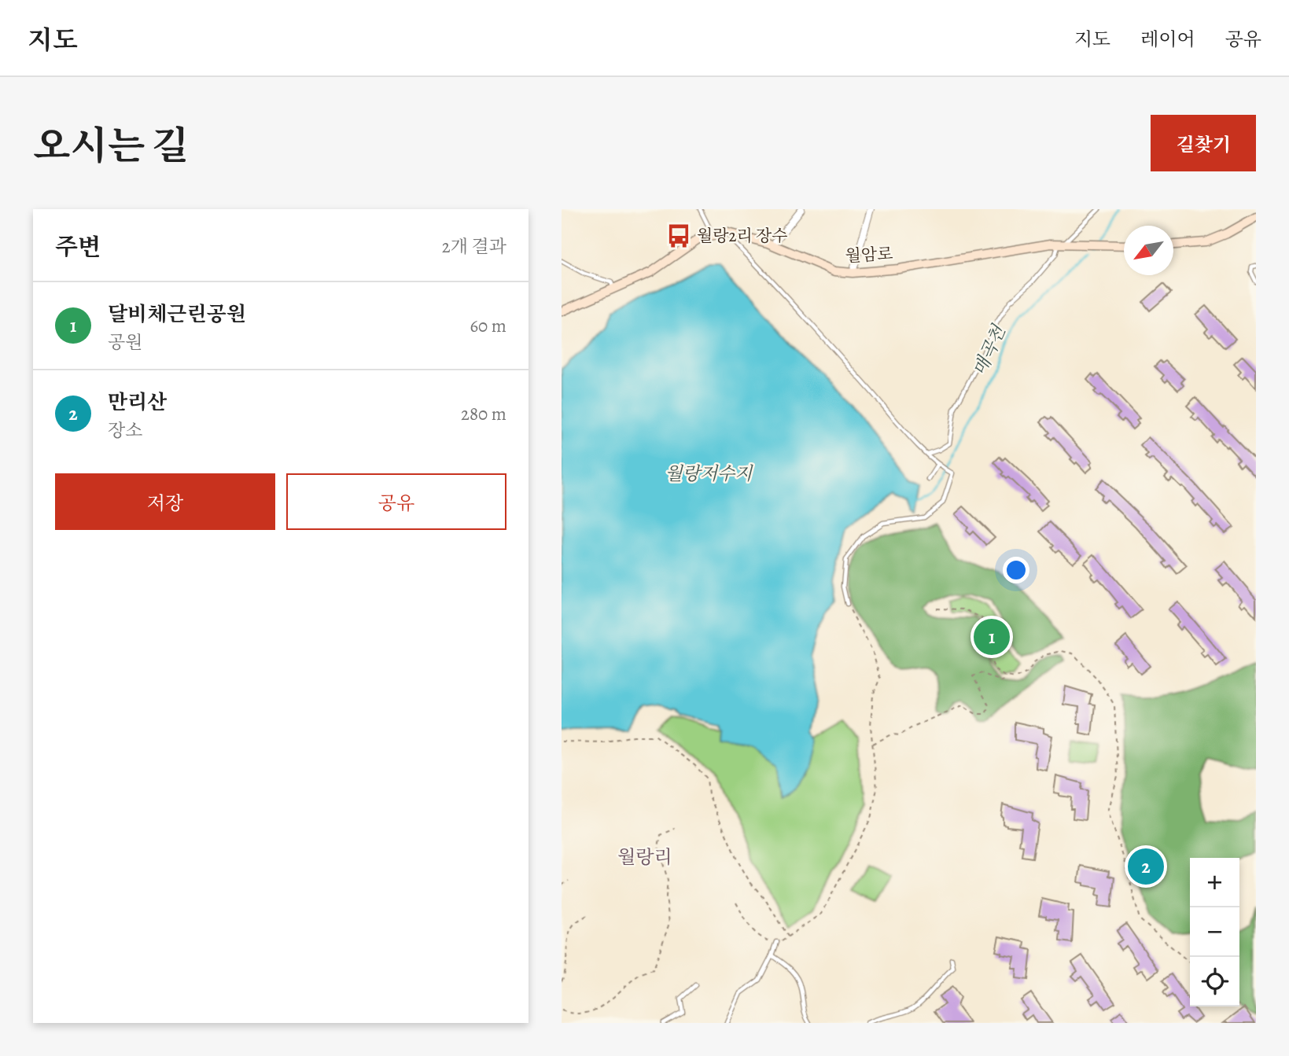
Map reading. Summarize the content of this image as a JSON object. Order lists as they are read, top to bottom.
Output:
{
  "streets": {
    "street": ["월암로"]
  },
  "districts": ["월랑리"],
  "water": ["매곡천", "월랑저수지"],
  "places": {
    "bus stop": ["월랑2리 장수"]
  },
  "north": "bottom left",
  "page": {
    "header": "지도",
    "nav": ["지도", "레이어", "공유"],
    "title": "오시는 길",
    "buttons": [
      "길찾기",
      ["저장", "공유"]
    ],
    "heading": ["주변", "2개 결과"],
    "list": [
      {
        "mark": "1",
        "name": "달비체근린공원",
        "note": "공원",
        "value": "60 m"
      },
      {
        "mark": "2",
        "name": "만리산",
        "note": "장소",
        "value": "280 m"
      }
    ],
    "pins": ["1", "2"],
    "map_buttons": ["+", "−"]
  }
}
